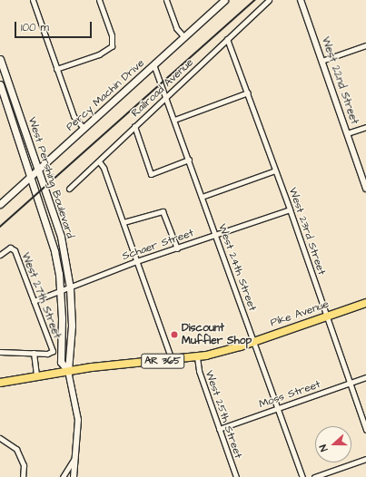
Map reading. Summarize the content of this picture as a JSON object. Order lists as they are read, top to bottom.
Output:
{
  "streets": {
    "main road": [
      "Percy Machin Drive",
      "West Pershing Boulevard",
      "Pike Avenue",
      "AR 365"
    ],
    "street": [
      "West 22nd Street",
      "Railroad Avenue",
      "West 23rd Street",
      "Schaer Street",
      "West 24th Street",
      "West 27th Street",
      "Moss Street",
      "West 25th Street"
    ]
  },
  "crossings": [
    ["Railroad Avenue", "West 23rd Street"],
    ["Railroad Avenue", "West 24th Street"],
    ["Percy Machin Drive", "West Pershing Boulevard"],
    ["Percy Machin Drive", "West 24th Street"],
    ["West Pershing Boulevard", "Schaer Street"],
    ["West Pershing Boulevard", "Pike Avenue"],
    ["West Pershing Boulevard", "AR 365"],
    ["West 23rd Street", "Schaer Street"],
    ["West 23rd Street", "Pike Avenue"],
    ["West 23rd Street", "Moss Street"],
    ["Schaer Street", "West 24th Street"],
    ["Schaer Street", "West 27th Street"],
    ["West 24th Street", "Pike Avenue"],
    ["West 24th Street", "Moss Street"],
    ["Pike Avenue", "AR 365"],
    ["Pike Avenue", "West 25th Street"],
    ["Moss Street", "West 25th Street"]
  ],
  "places": ["Discount Muffler Shop"],
  "scale_bar": "100 m",
  "north": "left"
}
